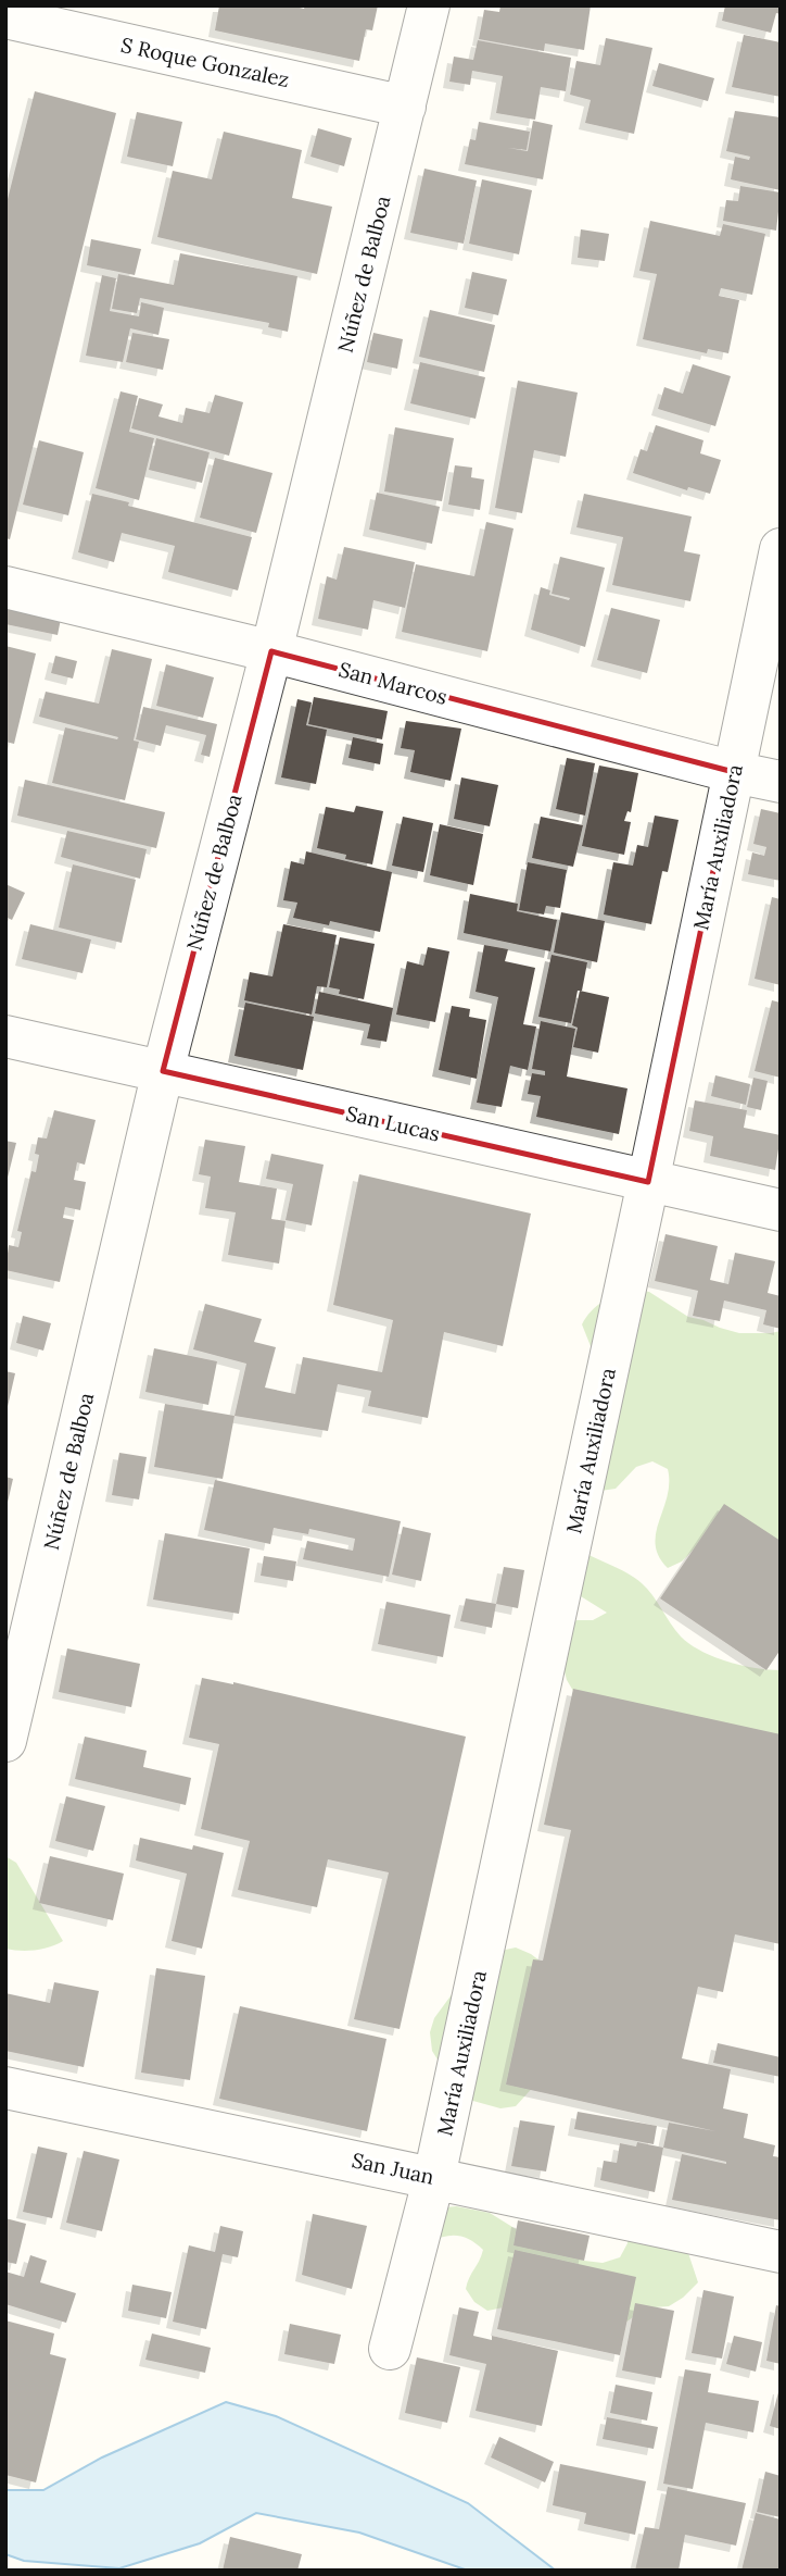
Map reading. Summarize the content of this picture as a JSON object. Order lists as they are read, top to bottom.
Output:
{
  "streets": {
    "street": [
      "S Roque Gonzalez",
      "Núñez de Balboa",
      "San Marcos",
      "María Auxiliadora",
      "San Lucas",
      "San Juan"
    ]
  },
  "crossings": [
    ["S Roque Gonzalez", "Núñez de Balboa"],
    ["Núñez de Balboa", "San Marcos"],
    ["Núñez de Balboa", "San Lucas"],
    ["San Marcos", "María Auxiliadora"],
    ["María Auxiliadora", "San Lucas"],
    ["María Auxiliadora", "San Juan"]
  ]
}
